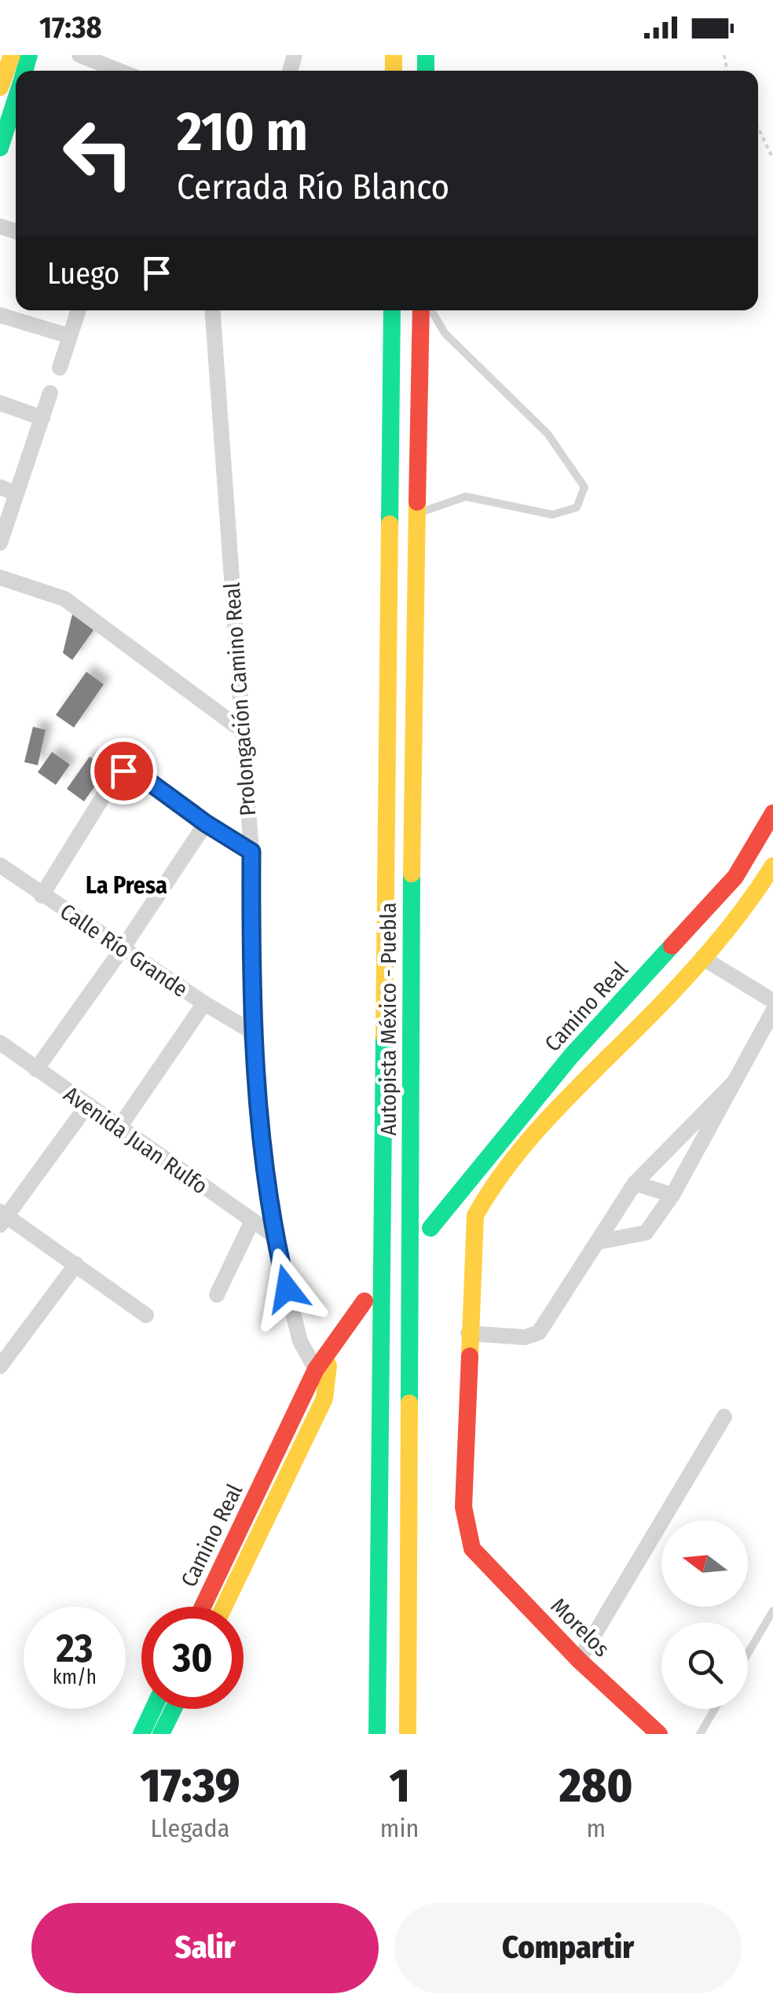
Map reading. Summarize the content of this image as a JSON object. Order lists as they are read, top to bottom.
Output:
{
  "streets": {
    "main road": ["Camino Real", "Autopista México - Puebla", "Morelos"],
    "street": ["Prolongación Camino Real", "Calle Río Grande", "Avenida Juan Rulfo"]
  },
  "crossings": [
    ["Prolongación Camino Real", "Calle Río Grande"],
    ["Prolongación Camino Real", "Camino Real"],
    ["Prolongación Camino Real", "Avenida Juan Rulfo"]
  ],
  "districts": ["La Presa"],
  "north": "left",
  "page": {
    "status": "17:38",
    "turn": ["210 m", "Cerrada Río Blanco"],
    "then": "Luego",
    "speed": "23 km/h",
    "limit": "30",
    "eta": [
      "17:39",
      "Llegada",
      "1",
      "min",
      "280",
      "m"
    ],
    "buttons": ["Salir", "Compartir"]
  }
}
